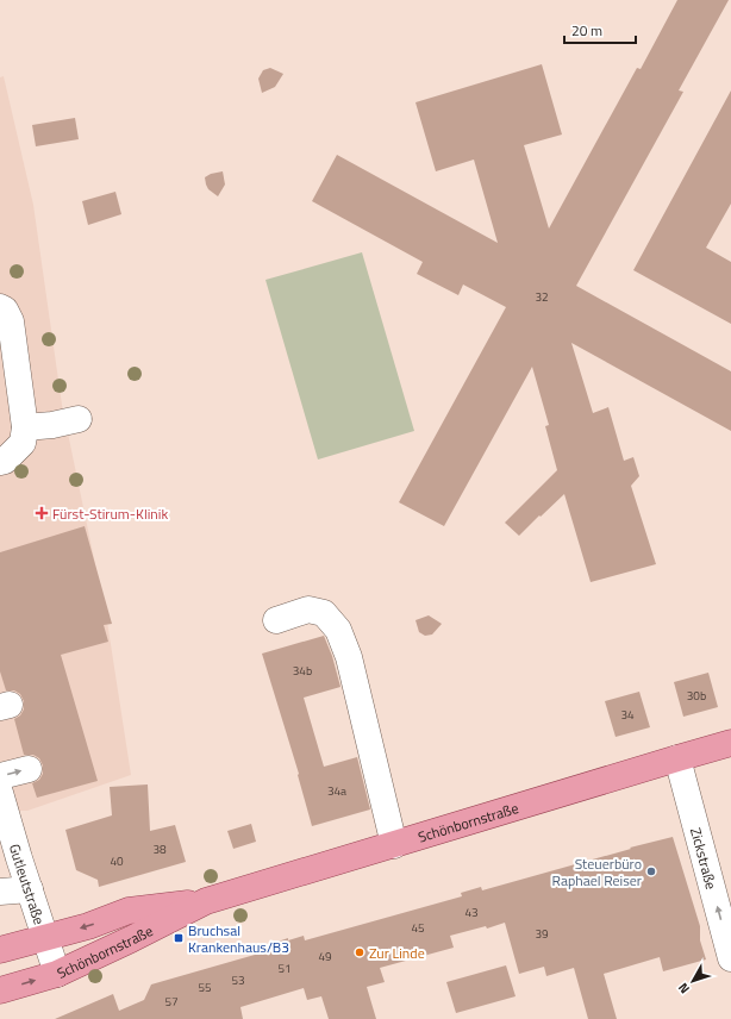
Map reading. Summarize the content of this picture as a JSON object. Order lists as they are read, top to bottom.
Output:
{
  "streets": {
    "main road": ["Schönbornstraße"],
    "street": ["Zickstraße", "Gutleutstraße"]
  },
  "crossings": [
    ["Schönbornstraße", "Zickstraße"],
    ["Schönbornstraße", "Gutleutstraße"]
  ],
  "one_way": ["Zickstraße"],
  "places": {
    "health": ["Fürst-Stirum-Klinik"],
    "other": ["Steuerbüro Raphael Reiser", "Zur Linde"],
    "transit": ["Bruchsal Krankenhaus/B3"]
  },
  "house_numbers": [
    "32",
    "34b",
    "30b",
    "34",
    "34a",
    "38",
    "40",
    "43",
    "45",
    "39",
    "49",
    "51",
    "53",
    "55",
    "57"
  ],
  "scale_bar": "20 m",
  "north": "bottom left"
}
